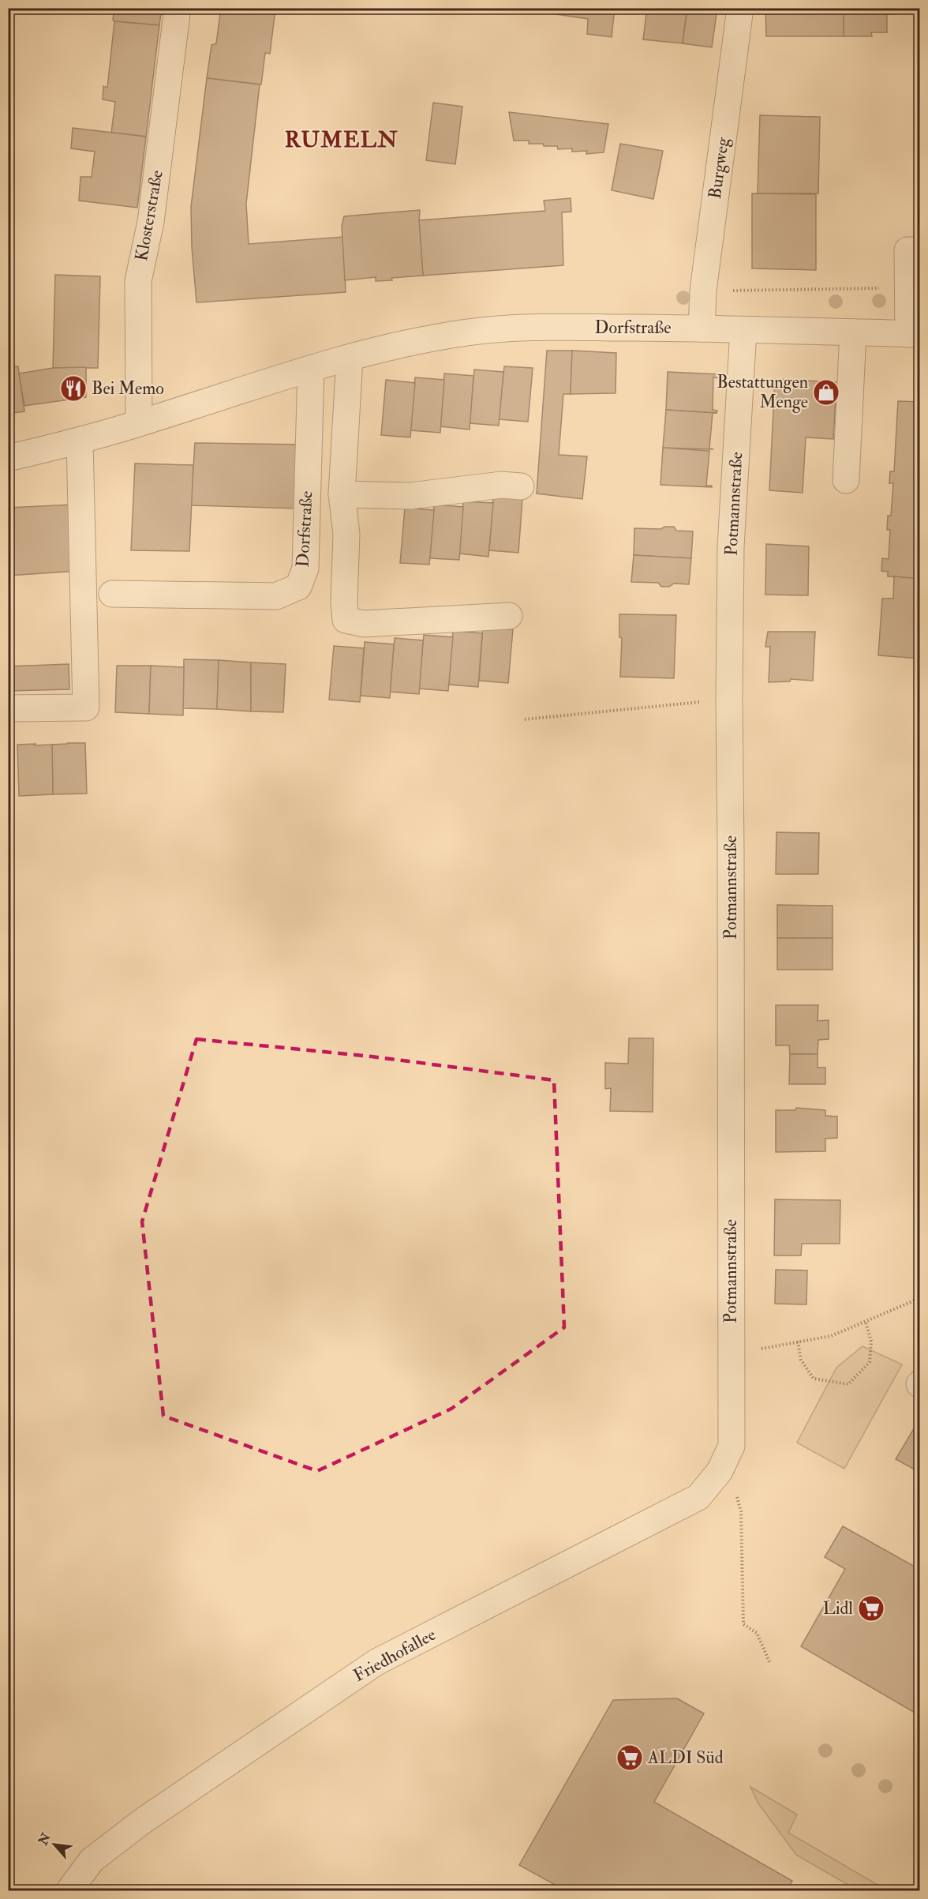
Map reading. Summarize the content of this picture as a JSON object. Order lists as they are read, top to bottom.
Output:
{
  "streets": {
    "street": [
      "Burgweg",
      "Klosterstraße",
      "Dorfstraße",
      "Potmannstraße",
      "Friedhofallee"
    ]
  },
  "crossings": [
    ["Burgweg", "Dorfstraße"],
    ["Klosterstraße", "Dorfstraße"],
    ["Dorfstraße", "Potmannstraße"],
    ["Potmannstraße", "Friedhofallee"]
  ],
  "districts": ["RUMELN"],
  "places": {
    "restaurant": ["Bei Memo"],
    "shop": ["Bestattungen Menge"],
    "supermarket": ["Lidl", "ALDI Süd"]
  },
  "north": "top left"
}
